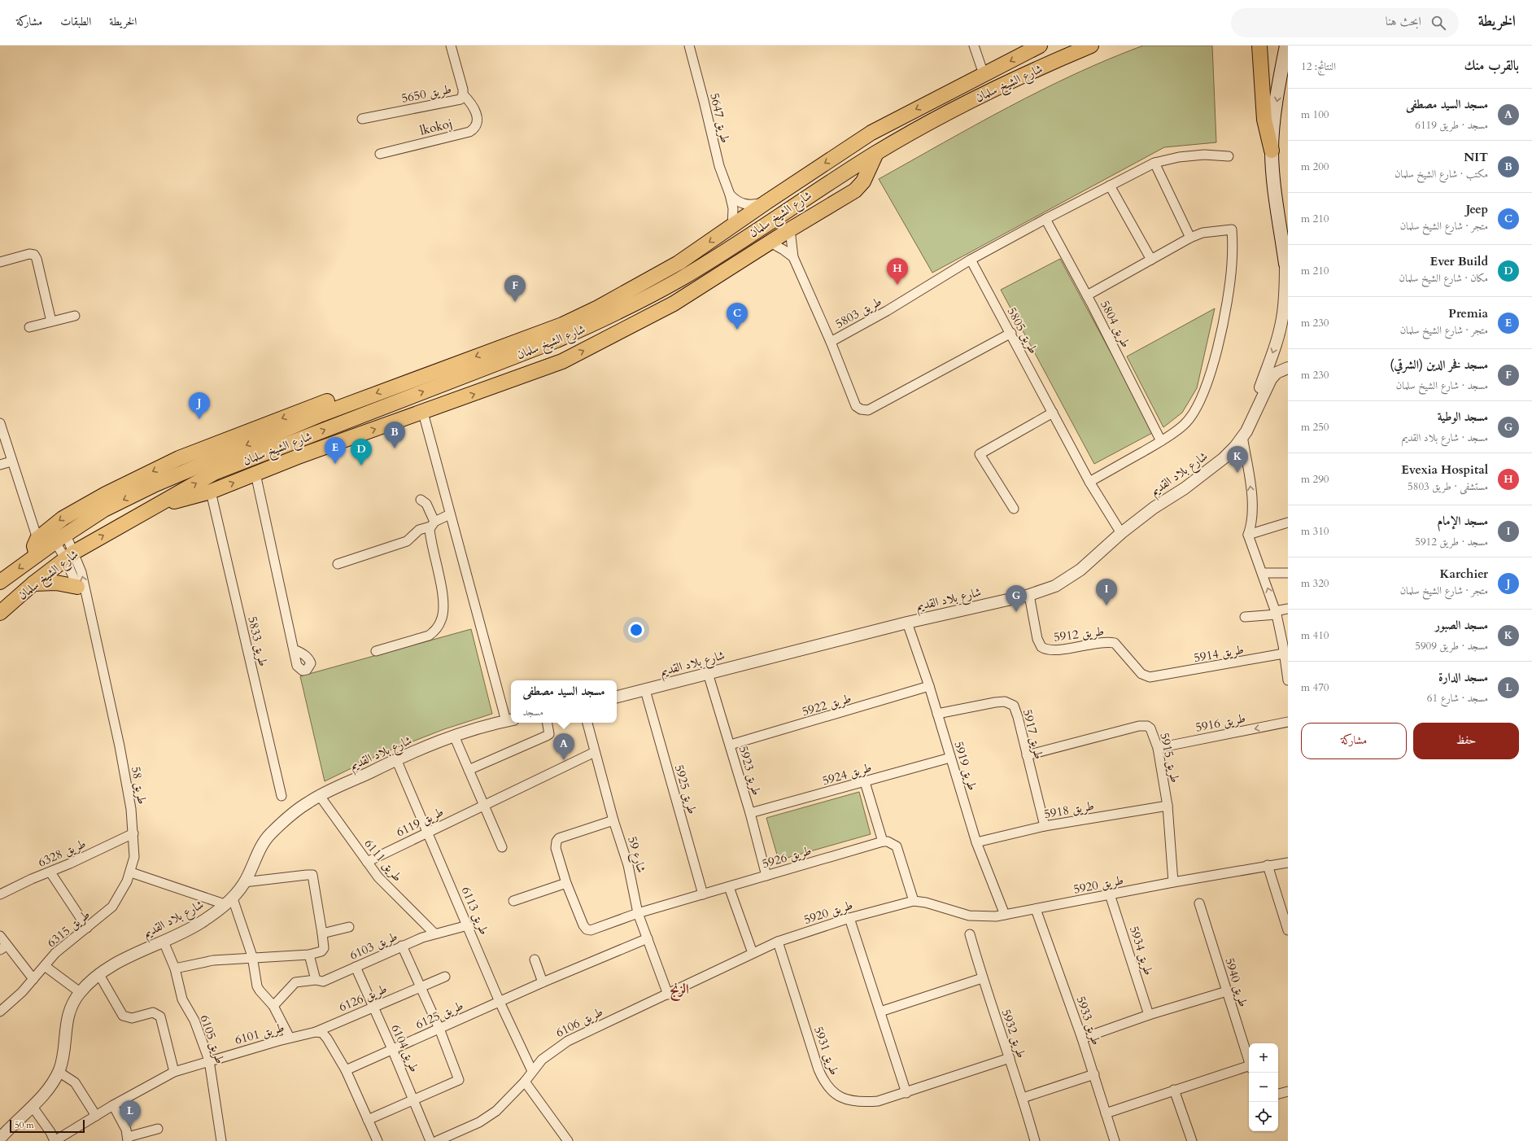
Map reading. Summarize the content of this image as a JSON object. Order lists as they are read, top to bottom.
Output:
{
  "streets": {
    "main road": ["شارع الشيخ سلمان"],
    "street": [
      "طريق 5650",
      "طريق 5647",
      "lkokoj",
      "طريق 5803",
      "طريق 5804",
      "طريق 5805",
      "شارع بلاد القديم",
      "طريق 5912",
      "طريق 5833",
      "طريق 5914",
      "طريق 5922",
      "طريق 5916",
      "طريق 5917",
      "طريق 5915",
      "طريق 5919",
      "طريق 5923",
      "طريق 5924",
      "طريق 58",
      "طريق 5925",
      "طريق 5918",
      "طريق 6119",
      "طريق 6328",
      "شارع 59",
      "طريق 5926",
      "طريق 6111",
      "طريق 5920",
      "طريق 6113",
      "طريق 6315",
      "طريق 6103",
      "طريق 5934",
      "طريق 5940",
      "طريق 6126",
      "طريق 6125",
      "طريق 5933",
      "طريق 6106",
      "طريق 6101",
      "طريق 5932",
      "طريق 6105",
      "طريق 6104",
      "طريق 5931"
    ]
  },
  "crossings": [
    ["شارع الشيخ سلمان", "طريق 5647"],
    ["شارع الشيخ سلمان", "طريق 58"],
    ["طريق 5650", "lkokoj"],
    ["طريق 5803", "طريق 5804"],
    ["طريق 5803", "طريق 5805"],
    ["طريق 5805", "شارع بلاد القديم"],
    ["شارع بلاد القديم", "طريق 5912"],
    ["شارع بلاد القديم", "طريق 5919"],
    ["شارع بلاد القديم", "طريق 5923"],
    ["شارع بلاد القديم", "طريق 5925"],
    ["شارع بلاد القديم", "طريق 6111"],
    ["شارع بلاد القديم", "طريق 6113"],
    ["شارع بلاد القديم", "طريق 6105"],
    ["طريق 5912", "طريق 5914"],
    ["طريق 5922", "طريق 5919"],
    ["طريق 5922", "طريق 5923"],
    ["طريق 5916", "طريق 5915"],
    ["طريق 5917", "طريق 5915"],
    ["طريق 5917", "طريق 5919"],
    ["طريق 5917", "طريق 5918"],
    ["طريق 5915", "طريق 5918"],
    ["طريق 5915", "طريق 5920"],
    ["طريق 5919", "طريق 5924"],
    ["طريق 5919", "طريق 5918"],
    ["طريق 5919", "طريق 5920"],
    ["طريق 5923", "طريق 5924"],
    ["طريق 5923", "طريق 5926"],
    ["طريق 58", "طريق 6328"],
    ["طريق 58", "طريق 6315"],
    ["طريق 5925", "طريق 5926"],
    ["طريق 6119", "شارع 59"],
    ["طريق 6119", "طريق 6111"],
    ["طريق 6119", "طريق 6113"],
    ["شارع 59", "طريق 5926"],
    ["شارع 59", "طريق 6125"],
    ["شارع 59", "طريق 6106"],
    ["طريق 6111", "طريق 6103"],
    ["طريق 5920", "طريق 5934"],
    ["طريق 5920", "طريق 5933"],
    ["طريق 5920", "طريق 6106"],
    ["طريق 5920", "طريق 5931"],
    ["طريق 6113", "طريق 6103"],
    ["طريق 6113", "طريق 6125"],
    ["طريق 6113", "طريق 6106"],
    ["طريق 6103", "طريق 6104"],
    ["طريق 6126", "طريق 6101"],
    ["طريق 6126", "طريق 6104"],
    ["طريق 6125", "طريق 6104"],
    ["طريق 6101", "طريق 6105"],
    ["طريق 5932", "طريق 5931"]
  ],
  "one_way": ["طريق 5916"],
  "districts": ["الزنج"],
  "scale_bar": "50 m",
  "page": {
    "header": "الخريطة",
    "search": "ابحث هنا",
    "nav": ["الخريطة", "الطبقات", "مشاركة"],
    "heading": ["بالقرب منك", "النتائج: 12"],
    "list": [
      {
        "mark": "A",
        "name": "مسجد السيد مصطفى",
        "note": "مسجد · طريق 6119",
        "value": "100 m"
      },
      {
        "mark": "B",
        "name": "NIT",
        "note": "مكتب · شارع الشيخ سلمان",
        "value": "200 m"
      },
      {
        "mark": "C",
        "name": "Jeep",
        "note": "متجر · شارع الشيخ سلمان",
        "value": "210 m"
      },
      {
        "mark": "D",
        "name": "Ever Build",
        "note": "مكان · شارع الشيخ سلمان",
        "value": "210 m"
      },
      {
        "mark": "E",
        "name": "Premia",
        "note": "متجر · شارع الشيخ سلمان",
        "value": "230 m"
      },
      {
        "mark": "F",
        "name": "مسجد فخر الدين (الشرقي)",
        "note": "مسجد · شارع الشيخ سلمان",
        "value": "230 m"
      },
      {
        "mark": "G",
        "name": "مسجد الوطية",
        "note": "مسجد · شارع بلاد القديم",
        "value": "250 m"
      },
      {
        "mark": "H",
        "name": "Evexia Hospital",
        "note": "مستشفى · طريق 5803",
        "value": "290 m"
      },
      {
        "mark": "I",
        "name": "مسجد الإمام",
        "note": "مسجد · طريق 5912",
        "value": "310 m"
      },
      {
        "mark": "J",
        "name": "Karchier",
        "note": "متجر · شارع الشيخ سلمان",
        "value": "320 m"
      },
      {
        "mark": "K",
        "name": "مسجد الصبور",
        "note": "مسجد · طريق 5909",
        "value": "410 m"
      },
      {
        "mark": "L",
        "name": "مسجد الدارة",
        "note": "مسجد · شارع 61",
        "value": "470 m"
      }
    ],
    "pins": [
      "H",
      "F",
      "C",
      "J",
      "B",
      "E",
      "D",
      "K",
      "I",
      "G",
      "A",
      "L"
    ],
    "popup": ["مسجد السيد مصطفى", "مسجد"],
    "buttons": ["حفظ", "مشاركة"],
    "map_buttons": ["+", "−"],
    "scale": "50 m"
  }
}
